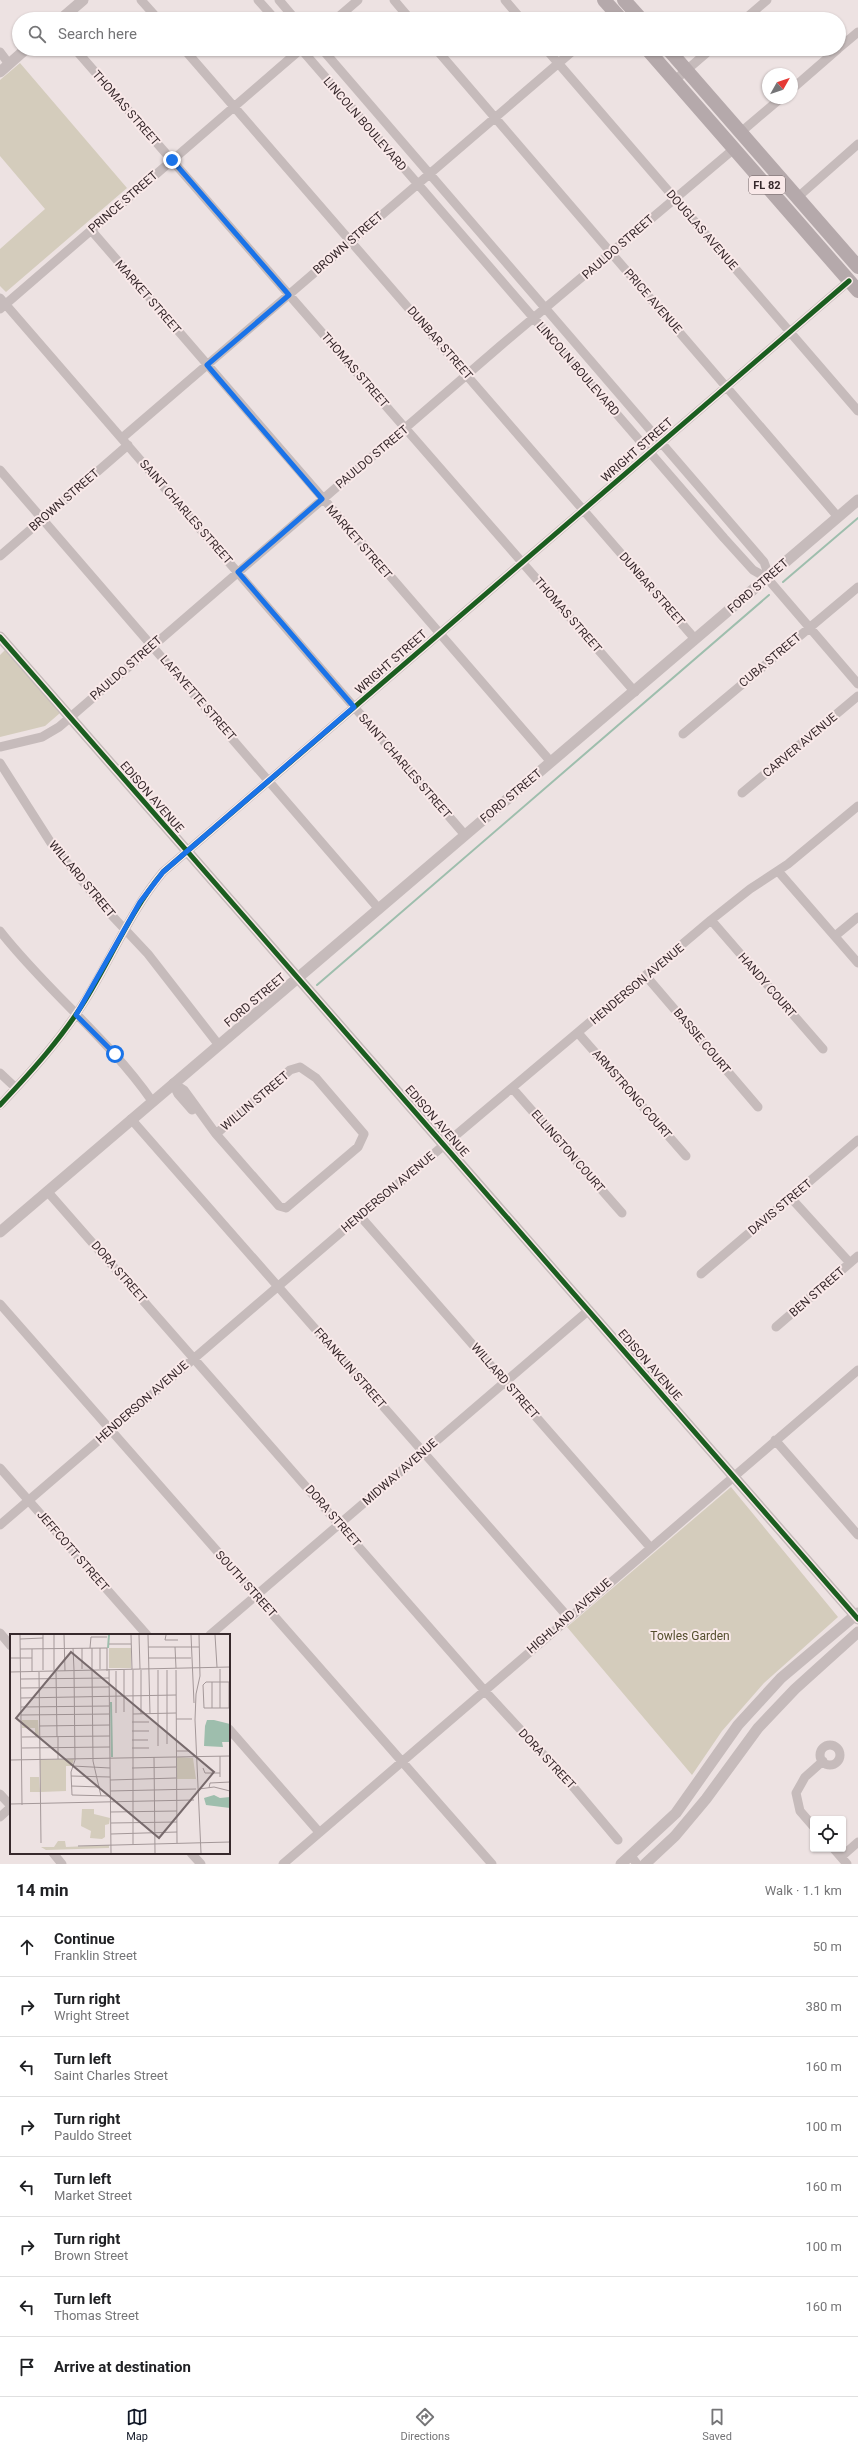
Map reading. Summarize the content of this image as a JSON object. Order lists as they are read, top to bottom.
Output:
{
  "streets": {
    "main road": ["FL 82"],
    "street": [
      "THOMAS STREET",
      "LINCOLN BOULEVARD",
      "PRINCE STREET",
      "DOUGLAS AVENUE",
      "BROWN STREET",
      "PAULDO STREET",
      "MARKET STREET",
      "PRICE AVENUE",
      "DUNBAR STREET",
      "WRIGHT STREET",
      "SAINT CHARLES STREET",
      "FORD STREET",
      "CUBA STREET",
      "LAFAYETTE STREET",
      "CARVER AVENUE",
      "EDISON AVENUE",
      "WILLARD STREET",
      "HENDERSON AVENUE",
      "HANDY COURT",
      "BASSIE COURT",
      "ARMSTRONG COURT",
      "WILLIN STREET",
      "ELLINGTON COURT",
      "DAVIS STREET",
      "DORA STREET",
      "BEN STREET",
      "FRANKLIN STREET",
      "MIDWAY AVENUE",
      "JEFFCOTT STREET",
      "SOUTH STREET",
      "HIGHLAND AVENUE"
    ]
  },
  "crossings": [
    ["THOMAS STREET", "PRINCE STREET"],
    ["THOMAS STREET", "BROWN STREET"],
    ["THOMAS STREET", "PAULDO STREET"],
    ["THOMAS STREET", "WRIGHT STREET"],
    ["THOMAS STREET", "FORD STREET"],
    ["LINCOLN BOULEVARD", "BROWN STREET"],
    ["LINCOLN BOULEVARD", "PAULDO STREET"],
    ["LINCOLN BOULEVARD", "WRIGHT STREET"],
    ["LINCOLN BOULEVARD", "FORD STREET"],
    ["LINCOLN BOULEVARD", "CUBA STREET"],
    ["FL 82", "PAULDO STREET"],
    ["FL 82", "WRIGHT STREET"],
    ["PRINCE STREET", "MARKET STREET"],
    ["PRINCE STREET", "DUNBAR STREET"],
    ["PRINCE STREET", "SAINT CHARLES STREET"],
    ["DOUGLAS AVENUE", "BROWN STREET"],
    ["DOUGLAS AVENUE", "PAULDO STREET"],
    ["DOUGLAS AVENUE", "WRIGHT STREET"],
    ["BROWN STREET", "MARKET STREET"],
    ["BROWN STREET", "PRICE AVENUE"],
    ["BROWN STREET", "DUNBAR STREET"],
    ["BROWN STREET", "SAINT CHARLES STREET"],
    ["BROWN STREET", "LAFAYETTE STREET"],
    ["PAULDO STREET", "MARKET STREET"],
    ["PAULDO STREET", "PRICE AVENUE"],
    ["PAULDO STREET", "DUNBAR STREET"],
    ["PAULDO STREET", "SAINT CHARLES STREET"],
    ["PAULDO STREET", "LAFAYETTE STREET"],
    ["PAULDO STREET", "EDISON AVENUE"],
    ["MARKET STREET", "WRIGHT STREET"],
    ["MARKET STREET", "FORD STREET"],
    ["PRICE AVENUE", "WRIGHT STREET"],
    ["PRICE AVENUE", "FORD STREET"],
    ["DUNBAR STREET", "WRIGHT STREET"],
    ["DUNBAR STREET", "FORD STREET"],
    ["WRIGHT STREET", "SAINT CHARLES STREET"],
    ["WRIGHT STREET", "LAFAYETTE STREET"],
    ["WRIGHT STREET", "EDISON AVENUE"],
    ["WRIGHT STREET", "WILLARD STREET"],
    ["SAINT CHARLES STREET", "FORD STREET"],
    ["FORD STREET", "LAFAYETTE STREET"],
    ["FORD STREET", "EDISON AVENUE"],
    ["FORD STREET", "WILLARD STREET"],
    ["FORD STREET", "WILLIN STREET"],
    ["FORD STREET", "DORA STREET"],
    ["FORD STREET", "FRANKLIN STREET"],
    ["EDISON AVENUE", "HENDERSON AVENUE"],
    ["EDISON AVENUE", "MIDWAY AVENUE"],
    ["EDISON AVENUE", "HIGHLAND AVENUE"],
    ["WILLARD STREET", "HENDERSON AVENUE"],
    ["WILLARD STREET", "MIDWAY AVENUE"],
    ["WILLARD STREET", "HIGHLAND AVENUE"],
    ["HENDERSON AVENUE", "HANDY COURT"],
    ["HENDERSON AVENUE", "BASSIE COURT"],
    ["HENDERSON AVENUE", "ARMSTRONG COURT"],
    ["HENDERSON AVENUE", "ELLINGTON COURT"],
    ["HENDERSON AVENUE", "DORA STREET"],
    ["HENDERSON AVENUE", "FRANKLIN STREET"],
    ["HENDERSON AVENUE", "JEFFCOTT STREET"],
    ["HENDERSON AVENUE", "SOUTH STREET"],
    ["DORA STREET", "MIDWAY AVENUE"],
    ["DORA STREET", "HIGHLAND AVENUE"],
    ["FRANKLIN STREET", "MIDWAY AVENUE"],
    ["FRANKLIN STREET", "HIGHLAND AVENUE"],
    ["MIDWAY AVENUE", "SOUTH STREET"],
    ["SOUTH STREET", "HIGHLAND AVENUE"]
  ],
  "parks": ["Towles Garden"],
  "north": "top right",
  "page": {
    "search": "Search here",
    "heading": ["14 min", "Walk · 1.1 km"],
    "list": [
      ["Continue", "Franklin Street", "50 m"],
      ["Turn right", "Wright Street", "380 m"],
      ["Turn left", "Saint Charles Street", "160 m"],
      ["Turn right", "Pauldo Street", "100 m"],
      ["Turn left", "Market Street", "160 m"],
      ["Turn right", "Brown Street", "100 m"],
      ["Turn left", "Thomas Street", "160 m"],
      "Arrive at destination"
    ],
    "nav": ["Map", "Directions", "Saved"]
  }
}
